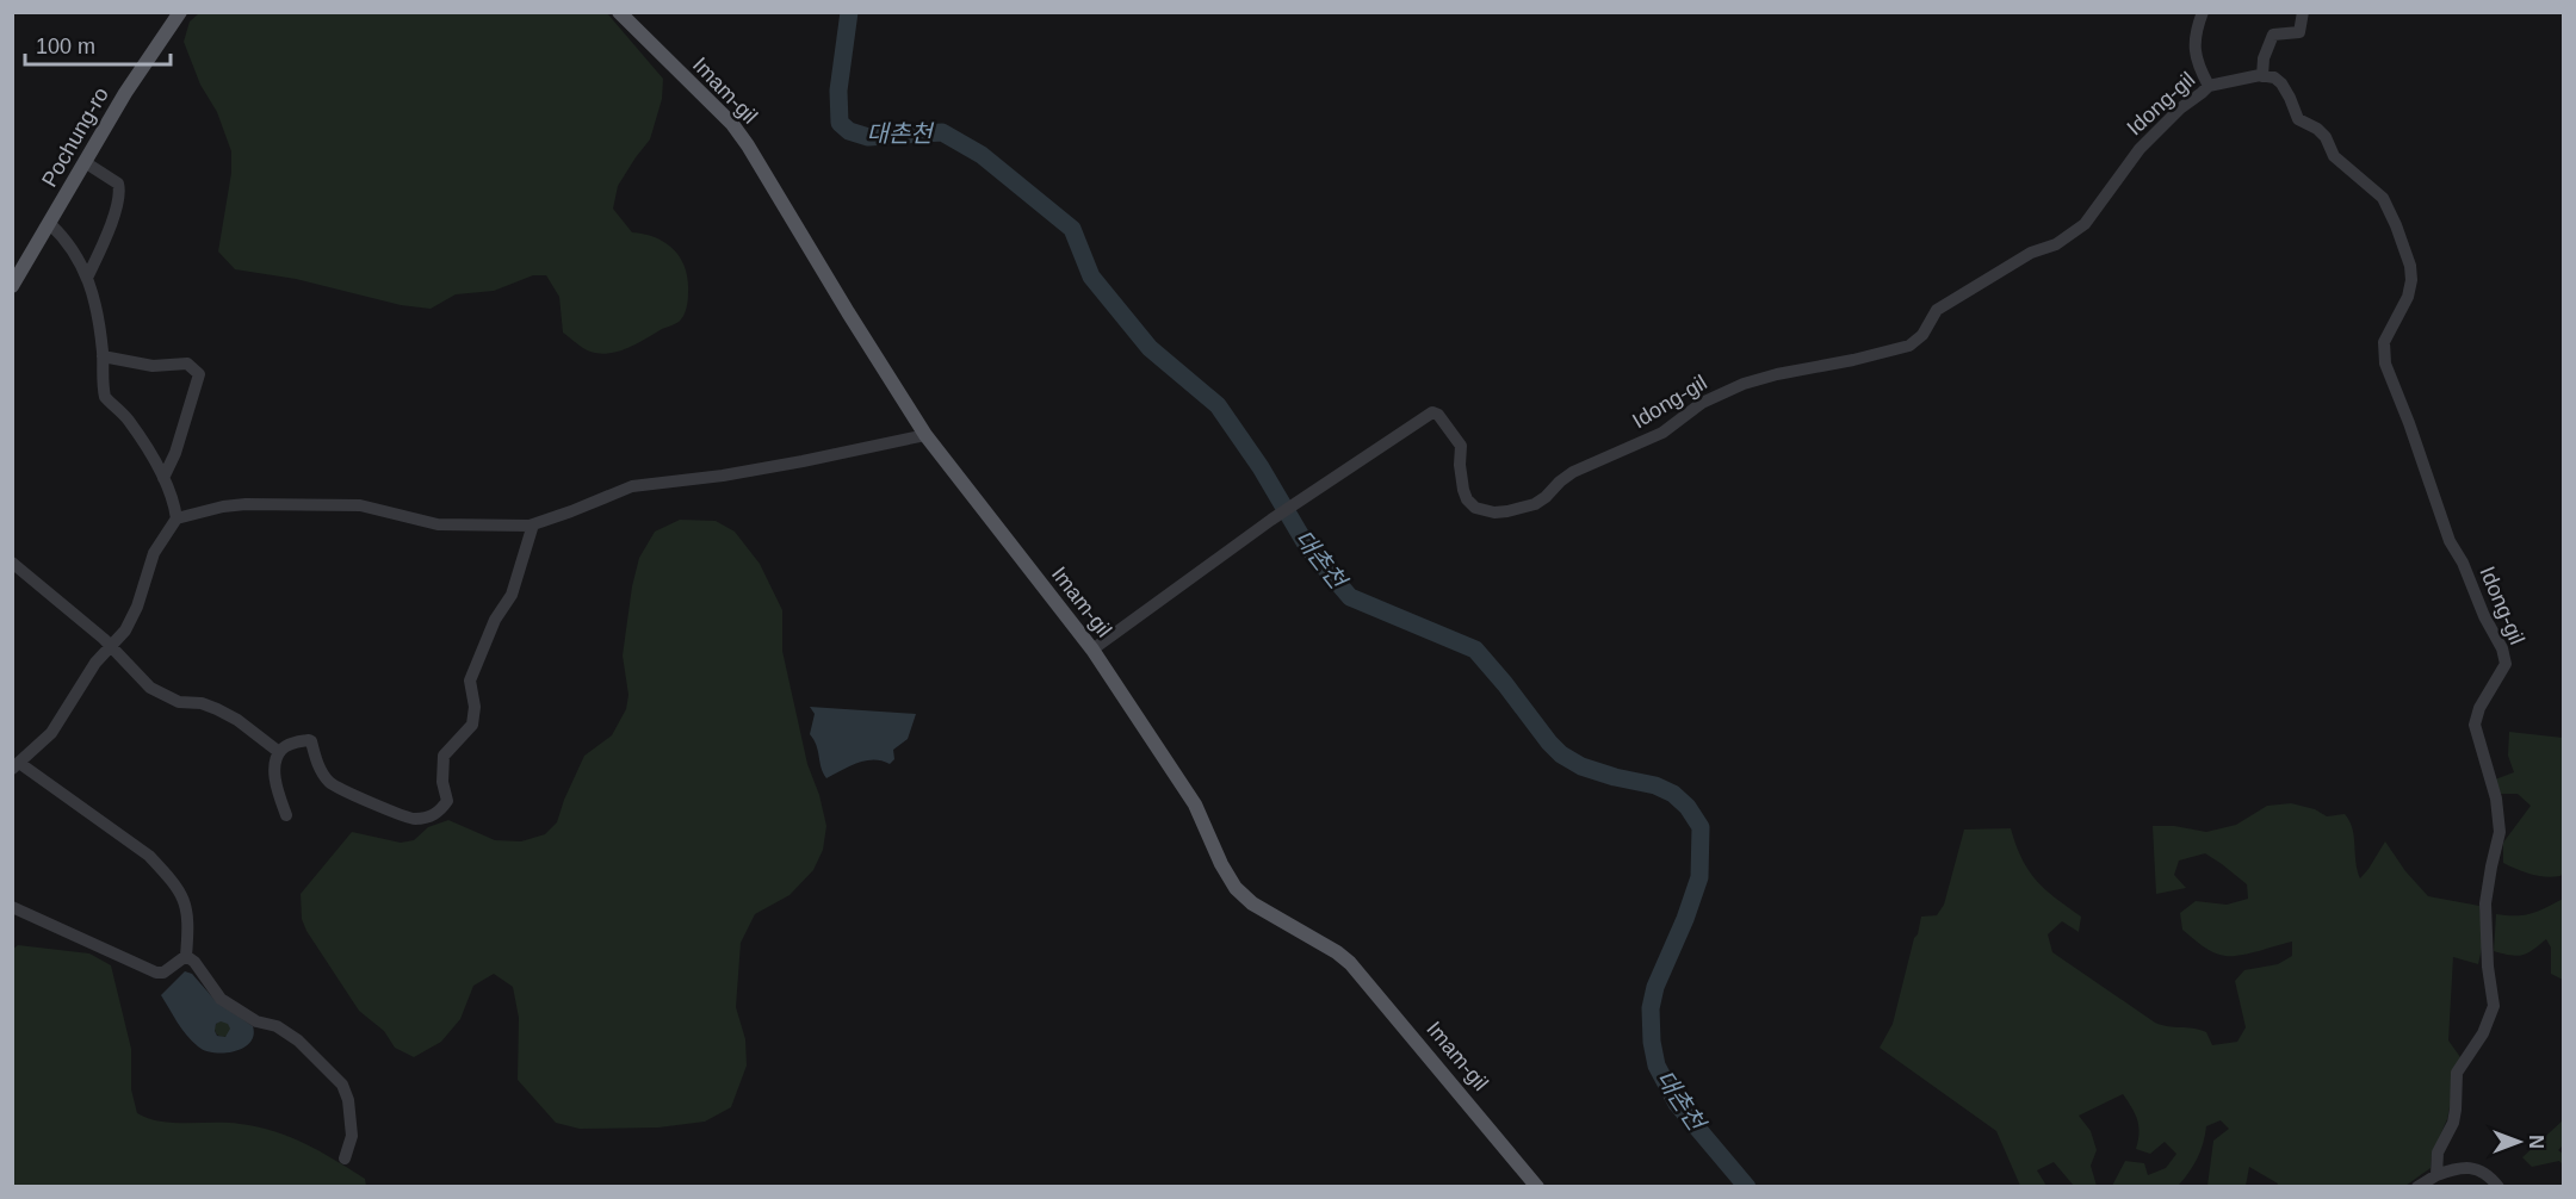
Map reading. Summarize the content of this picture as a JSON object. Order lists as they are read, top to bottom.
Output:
{
  "streets": {
    "main road": ["Imam-gil", "Pochung-ro"],
    "street": ["Idong-gil"]
  },
  "crossings": [
    ["Imam-gil", "Idong-gil"]
  ],
  "water": ["대촌천"],
  "scale_bar": "100 m",
  "north": "right"
}
